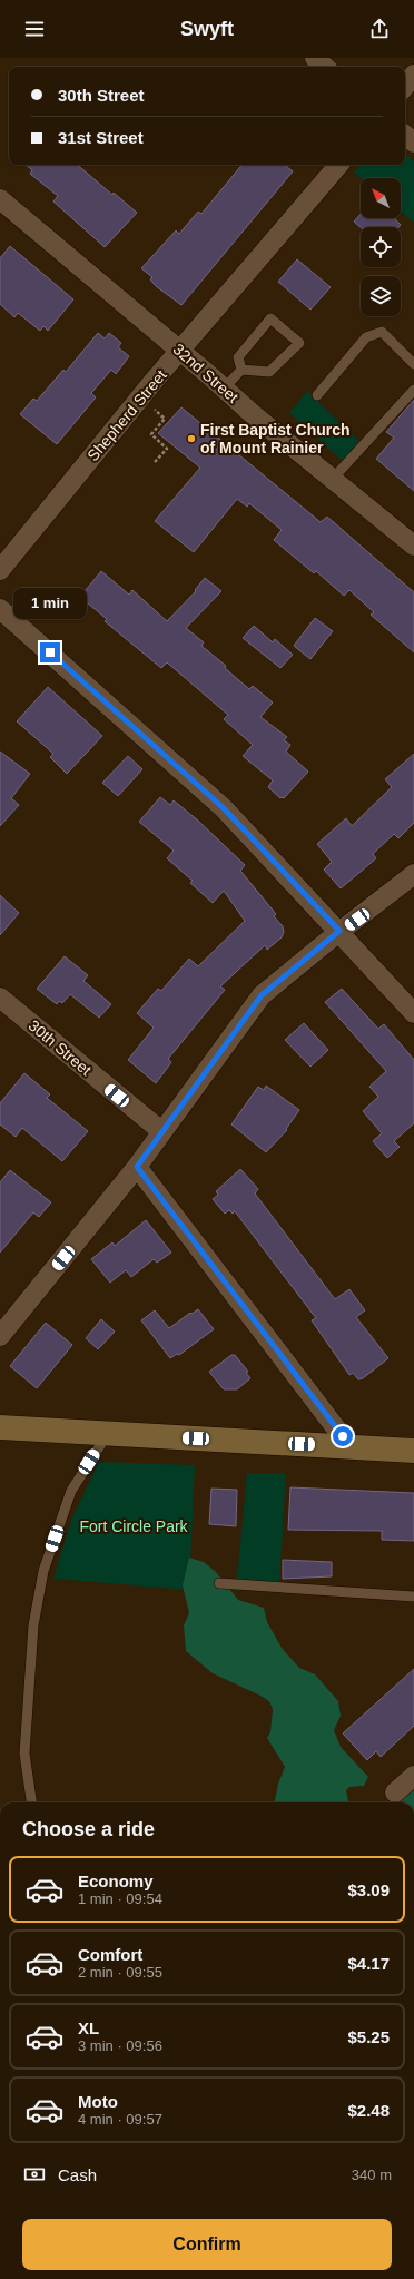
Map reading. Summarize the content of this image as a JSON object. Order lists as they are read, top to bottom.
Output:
{
  "streets": {
    "street": ["32nd Street", "Shepherd Street", "30th Street"]
  },
  "crossings": [
    ["32nd Street", "Shepherd Street"]
  ],
  "parks": ["Fort Circle Park"],
  "places": ["First Baptist Church of Mount Rainier"],
  "north": "top left",
  "page": {
    "header": "Swyft",
    "banner": ["30th Street", "31st Street"],
    "bubble": "1 min",
    "heading": "Choose a ride",
    "list": [
      {
        "name": "Economy",
        "note": "1 min · 09:54",
        "value": "$3.09"
      },
      {
        "name": "Comfort",
        "note": "2 min · 09:55",
        "value": "$4.17"
      },
      {
        "name": "XL",
        "note": "3 min · 09:56",
        "value": "$5.25"
      },
      {
        "name": "Moto",
        "note": "4 min · 09:57",
        "value": "$2.48"
      }
    ],
    "pay": ["Cash", "340 m"],
    "buttons": "Confirm"
  }
}
